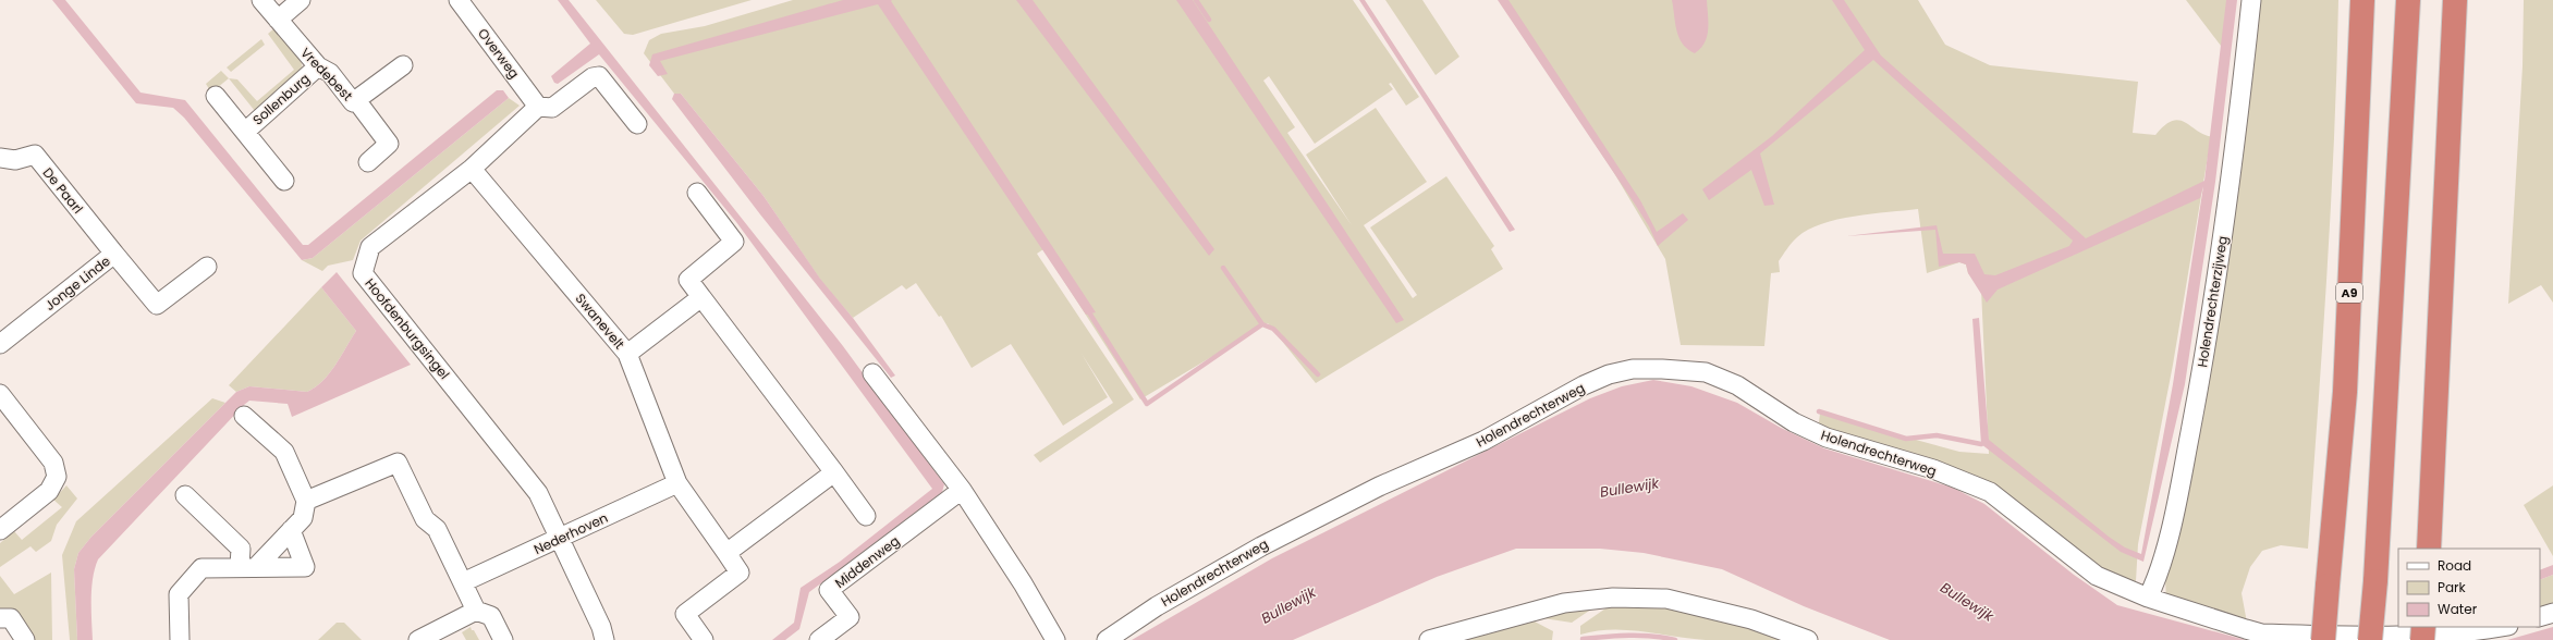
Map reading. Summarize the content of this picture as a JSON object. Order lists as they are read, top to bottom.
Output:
{
  "streets": {
    "highway": ["A9"],
    "street": [
      "Overweg",
      "Vredebest",
      "Sollenburg",
      "De Paarl",
      "Jonge Linde",
      "Holendrechterzijweg",
      "Swanevelt",
      "Hoofdenburgsingel",
      "Holendrechterweg",
      "Nederhoven",
      "Middenweg"
    ]
  },
  "crossings": [
    ["Overweg", "Hoofdenburgsingel"],
    ["Vredebest", "Sollenburg"],
    ["De Paarl", "Jonge Linde"],
    ["Holendrechterzijweg", "Holendrechterweg"],
    ["Swanevelt", "Hoofdenburgsingel"],
    ["Hoofdenburgsingel", "Nederhoven"]
  ],
  "water": ["Bullewijk"],
  "legend": ["Road", "Park", "Water"]
}
